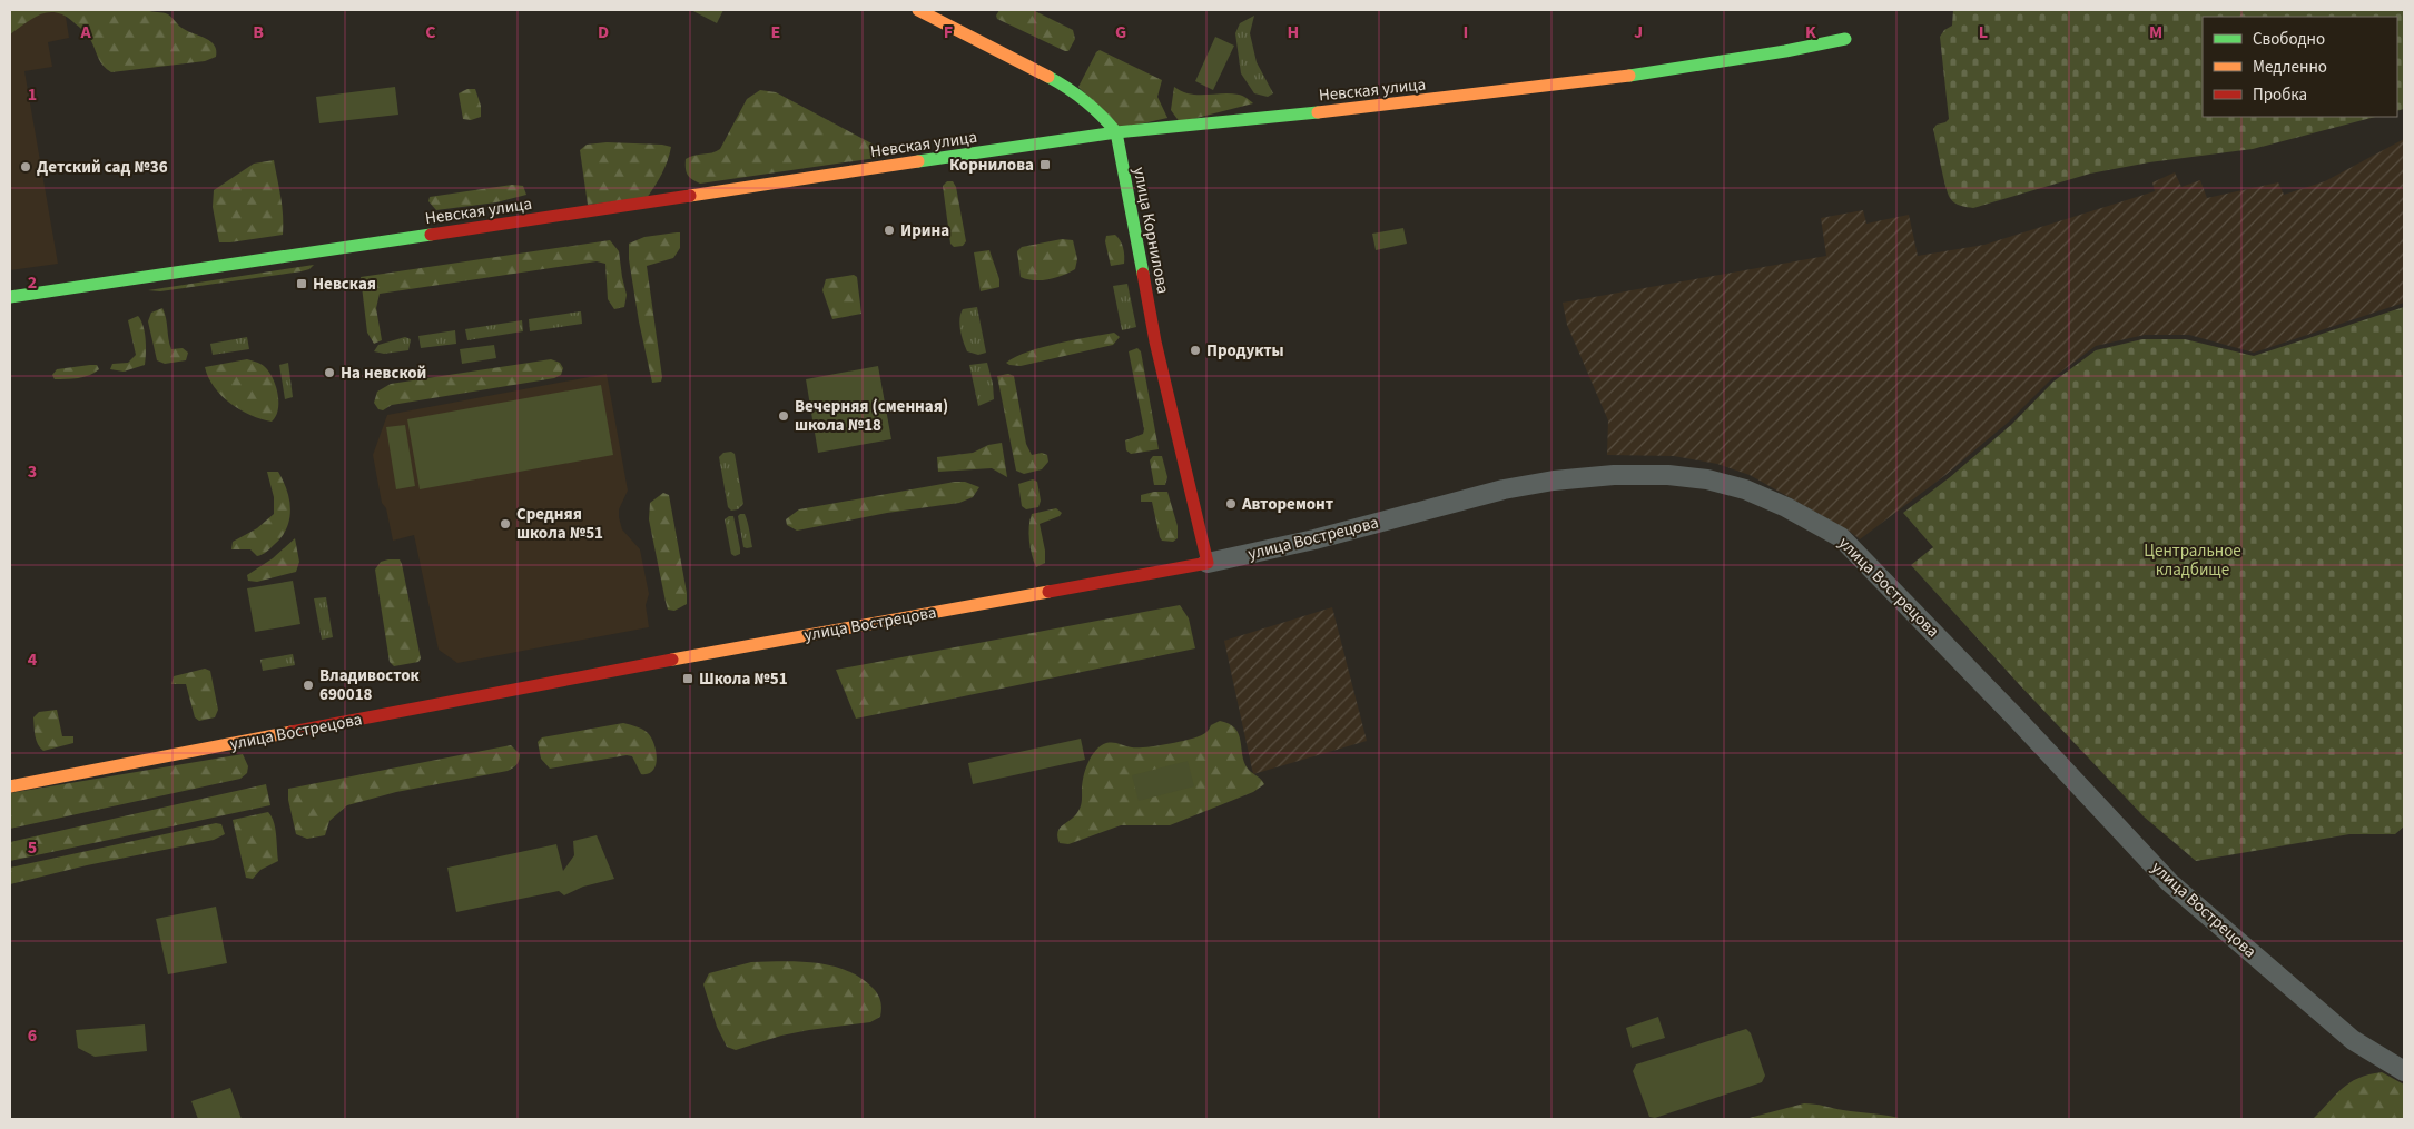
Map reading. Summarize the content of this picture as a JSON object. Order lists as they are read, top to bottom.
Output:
{
  "streets": {
    "street": ["Невская улица", "улица Корнилова", "улица Вострецова"]
  },
  "crossings": [
    ["Невская улица", "улица Корнилова"],
    ["улица Корнилова", "улица Вострецова"]
  ],
  "parks": ["Центральное кладбище"],
  "places": {
    "transit": ["Корнилова", "Невская", "Школа №51"],
    "other": [
      "Детский сад №36",
      "Ирина",
      "Продукты",
      "На невской",
      "Вечерняя (сменная) школа №18",
      "Авторемонт",
      "Средняя школа №51",
      "Владивосток 690018"
    ]
  },
  "legend": ["Свободно", "Медленно", "Пробка"],
  "grid": {
    "columns": [
      "A",
      "B",
      "C",
      "D",
      "E",
      "F",
      "G",
      "H",
      "I",
      "J",
      "K",
      "L",
      "M"
    ],
    "rows": [
      "1",
      "2",
      "3",
      "4",
      "5",
      "6"
    ]
  }
}
